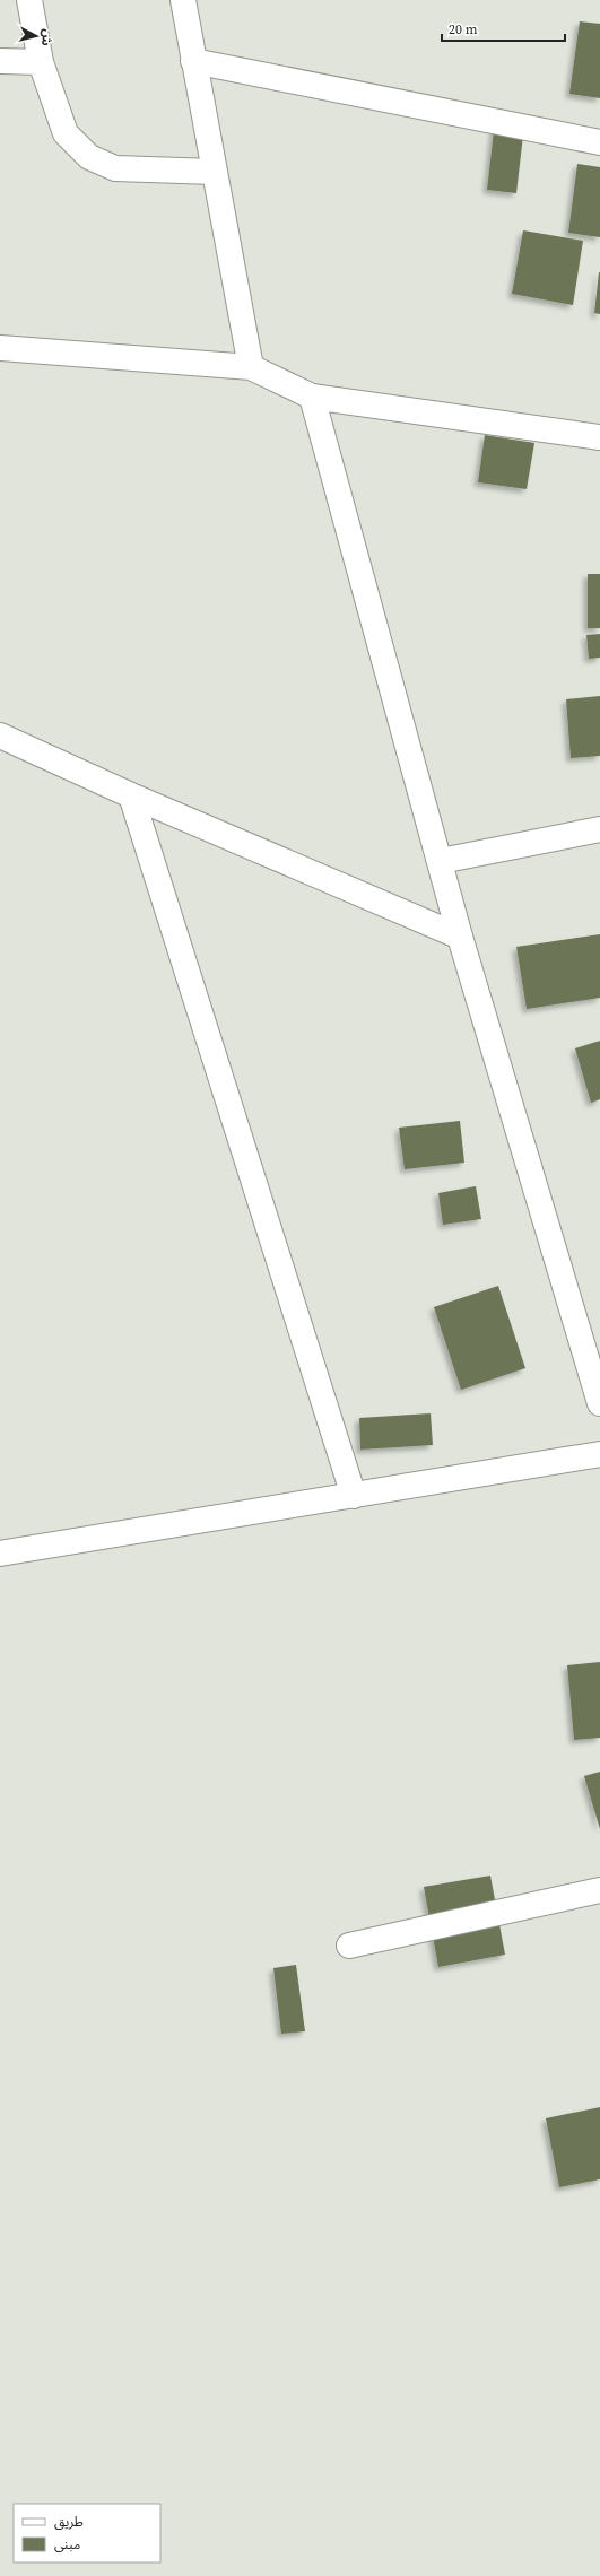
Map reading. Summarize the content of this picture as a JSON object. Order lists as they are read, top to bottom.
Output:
{
  "legend": ["طريق", "مبنى"],
  "scale_bar": "20 m",
  "north": "right"
}
